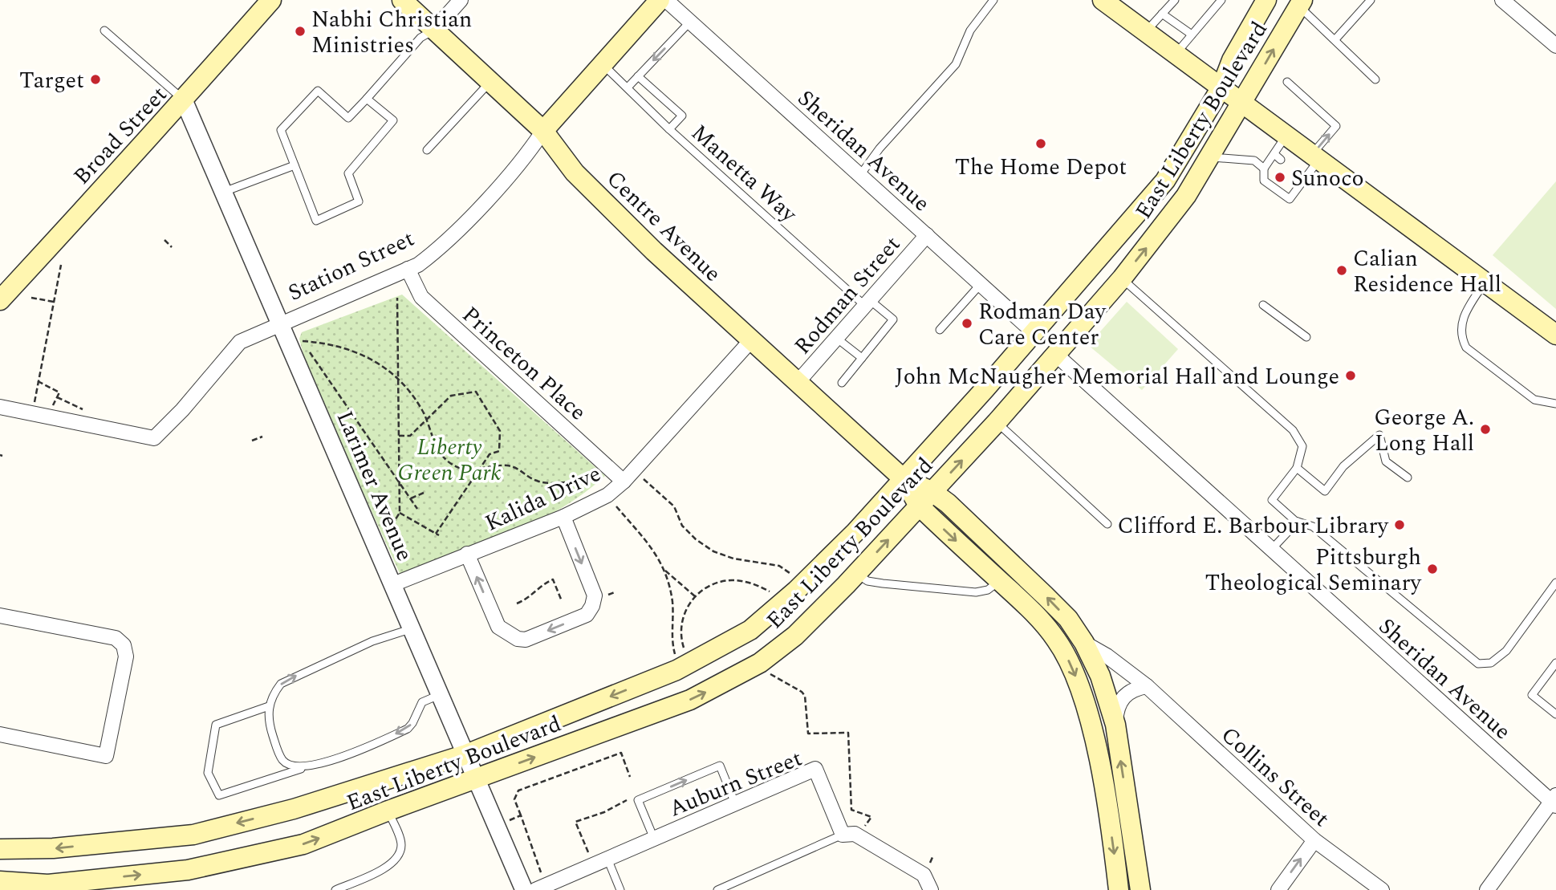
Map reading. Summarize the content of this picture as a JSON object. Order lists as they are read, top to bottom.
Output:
{
  "streets": {
    "main road": [
      "East Liberty Boulevard",
      "Broad Street",
      "Centre Avenue",
      "Station Street"
    ],
    "street": [
      "Sheridan Avenue",
      "Rodman Street",
      "Princeton Place",
      "Larimer Avenue",
      "Kalida Drive",
      "Collins Street",
      "Auburn Street"
    ],
    "lane": ["Manetta Way"]
  },
  "crossings": [
    ["East Liberty Boulevard", "Sheridan Avenue"],
    ["East Liberty Boulevard", "Centre Avenue"],
    ["East Liberty Boulevard", "Larimer Avenue"],
    ["Broad Street", "Larimer Avenue"],
    ["Sheridan Avenue", "Rodman Street"],
    ["Manetta Way", "Station Street"],
    ["Manetta Way", "Rodman Street"],
    ["Centre Avenue", "Station Street"],
    ["Centre Avenue", "Rodman Street"],
    ["Centre Avenue", "Kalida Drive"],
    ["Station Street", "Princeton Place"],
    ["Station Street", "Larimer Avenue"],
    ["Princeton Place", "Kalida Drive"],
    ["Larimer Avenue", "Kalida Drive"]
  ],
  "parks": ["Liberty Green Park"],
  "places": [
    "Nabhi Christian Ministries",
    "Target",
    "The Home Depot",
    "Sunoco",
    "Calian Residence Hall",
    "Rodman Day Care Center",
    "John McNaugher Memorial Hall and Lounge",
    "George A. Long Hall",
    "Clifford E. Barbour Library",
    "Pittsburgh Theological Seminary"
  ]
}
